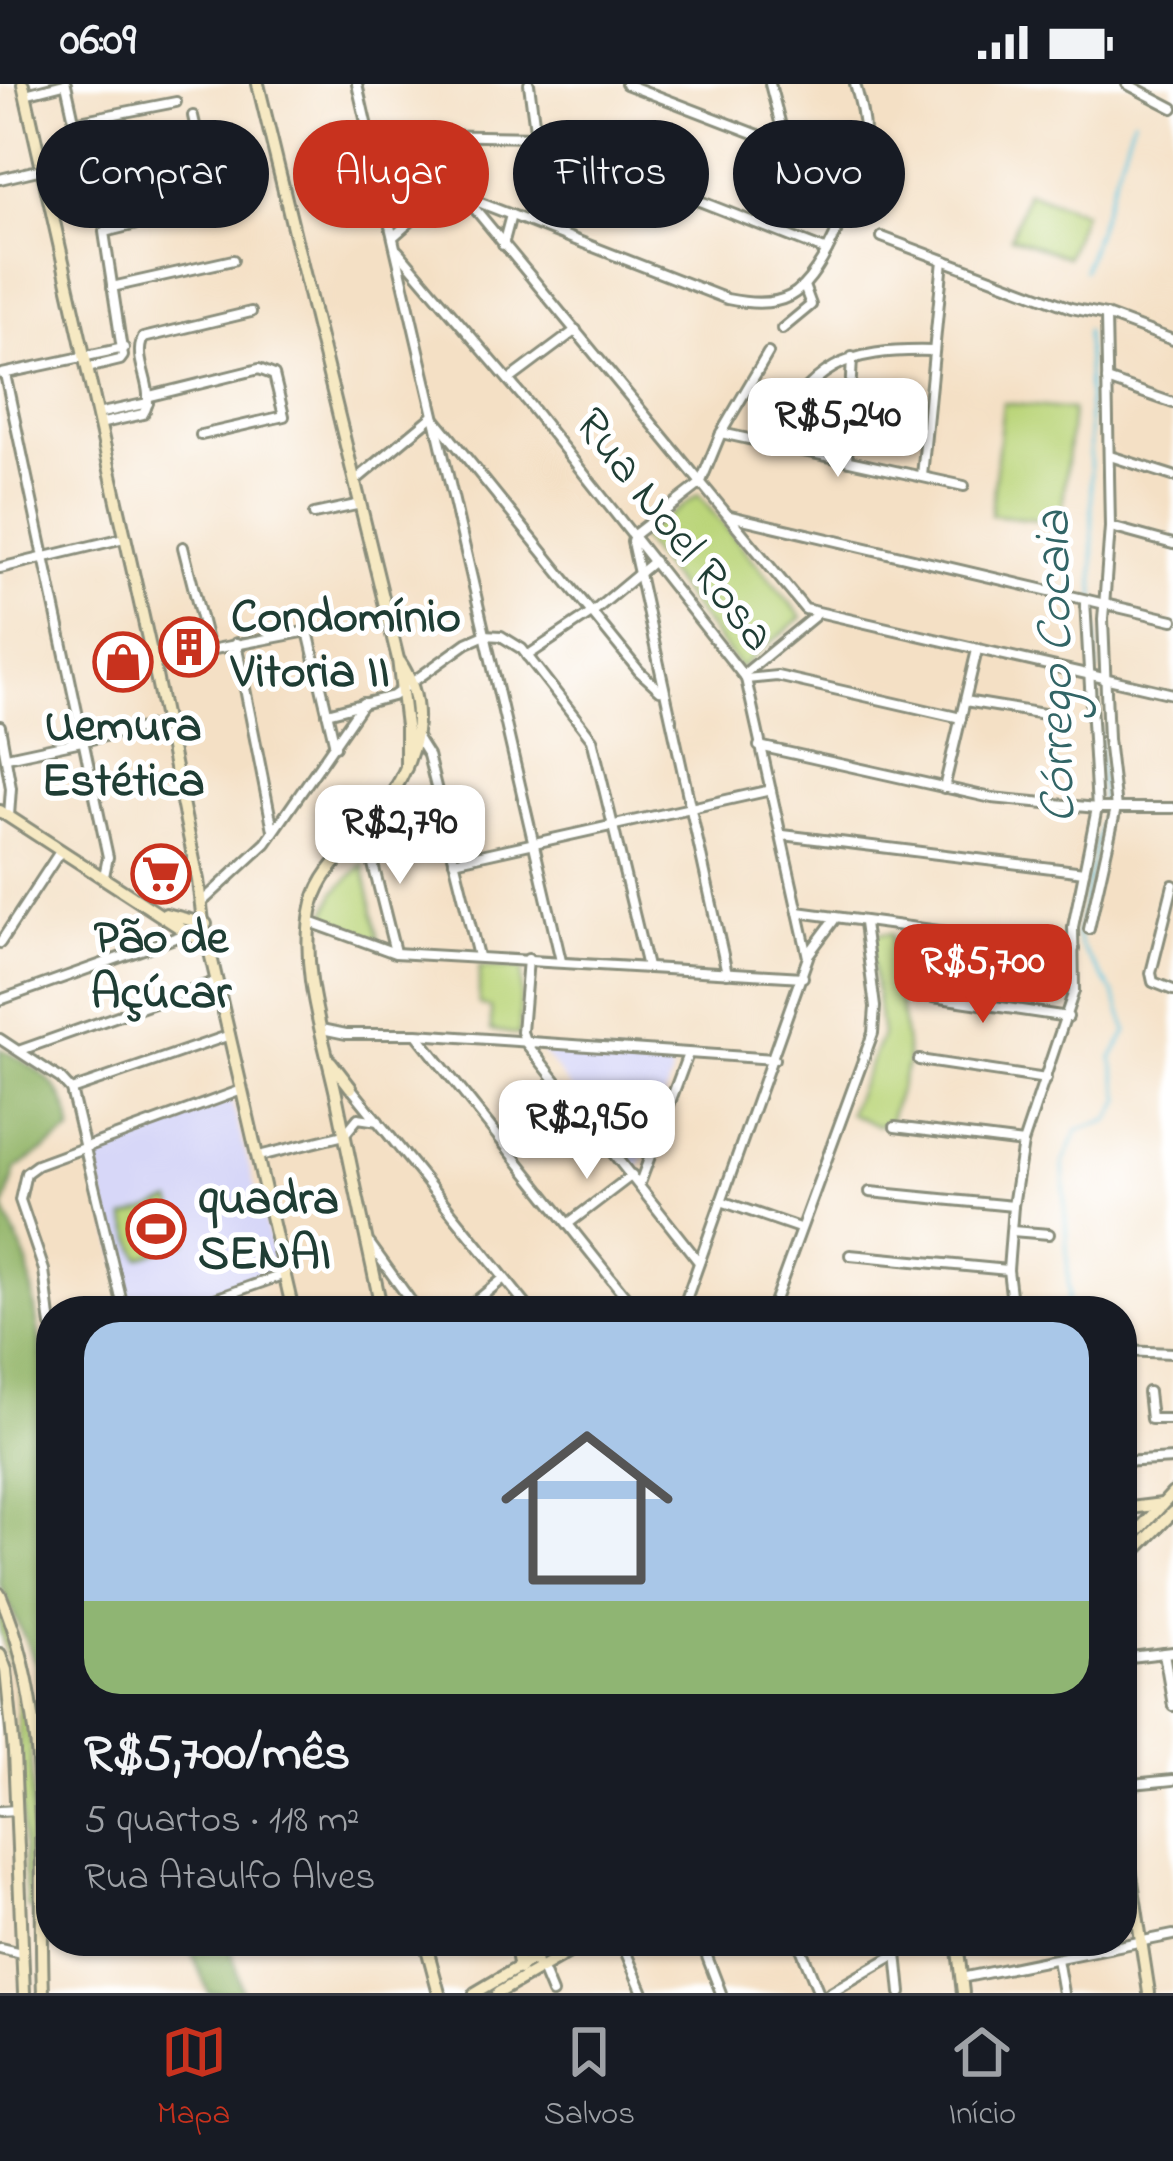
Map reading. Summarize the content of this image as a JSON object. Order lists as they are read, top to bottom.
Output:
{
  "streets": {
    "street": ["Rua Noel Rosa"]
  },
  "water": ["Córrego Cocaia"],
  "places": {
    "building": ["Condomínio Vitoria II"],
    "shop": ["Uemura Estética"],
    "supermarket": ["Pão de Açúcar"],
    "sports": ["quadra SENAI"]
  },
  "page": {
    "status": "06:09",
    "chip": [
      "Comprar",
      "Alugar",
      "Filtros",
      "Novo"
    ],
    "price": [
      "R$5,240",
      "R$2,790",
      "R$5,700",
      "R$2,950"
    ],
    "list": [
      {
        "name": "R$5,700/mês",
        "note": "5 quartos · 118 m² · Rua Ataulfo Alves"
      }
    ],
    "tabs": ["Mapa", "Salvos", "Início"]
  }
}
